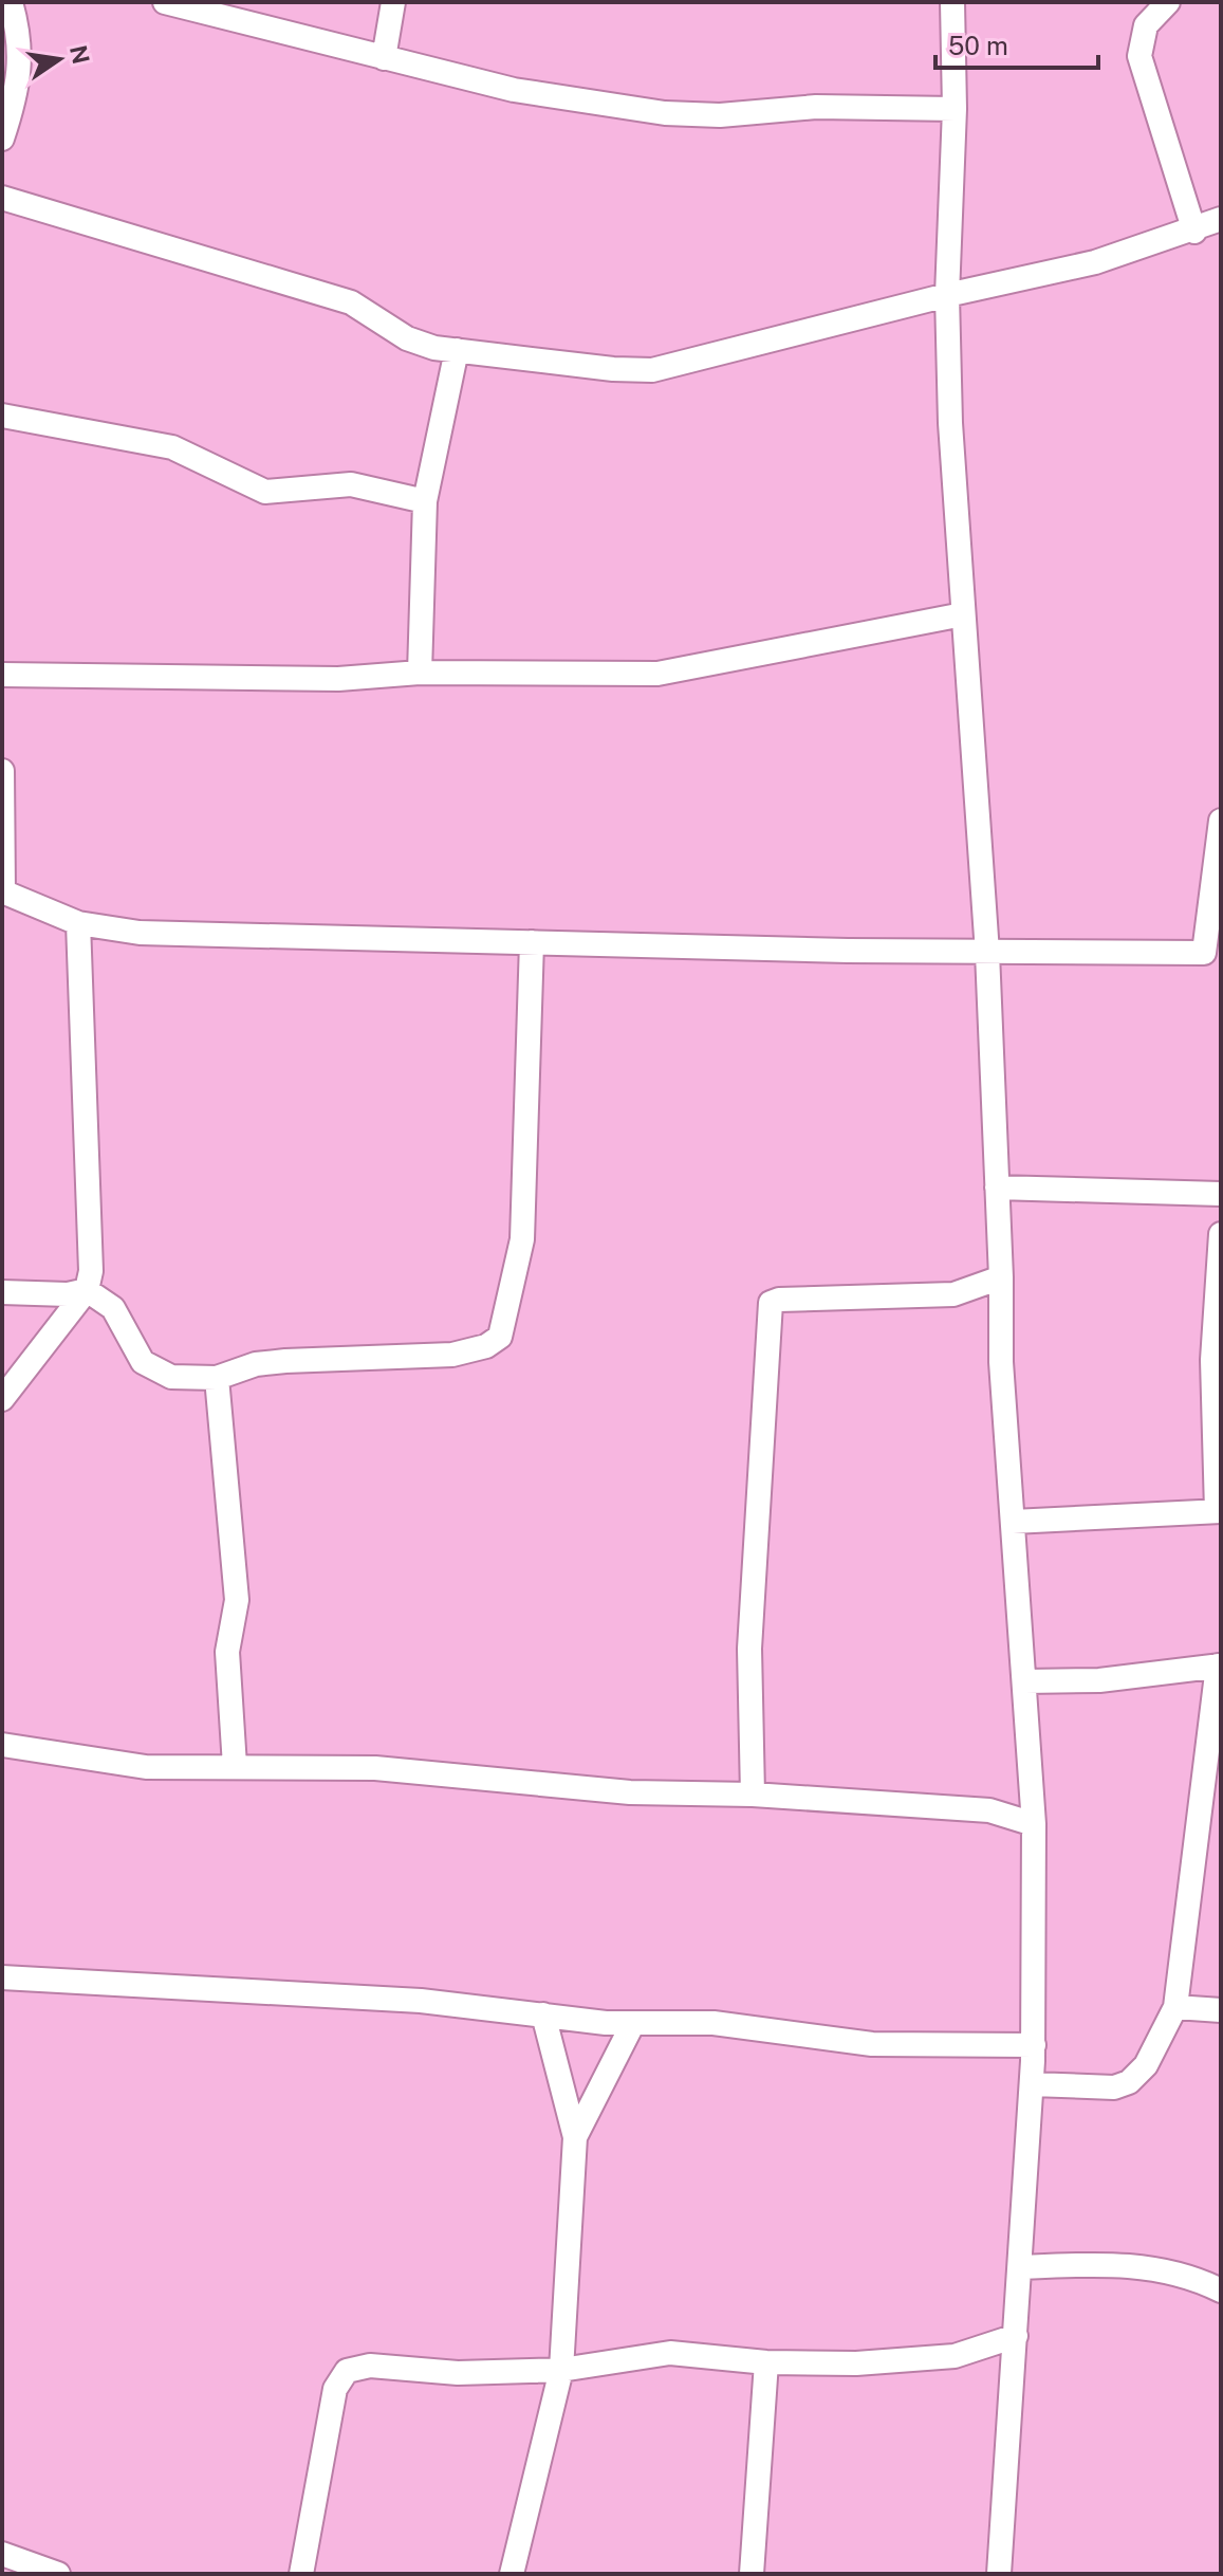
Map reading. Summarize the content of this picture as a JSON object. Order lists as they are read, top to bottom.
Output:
{
  "scale_bar": "50 m",
  "north": "right"
}
